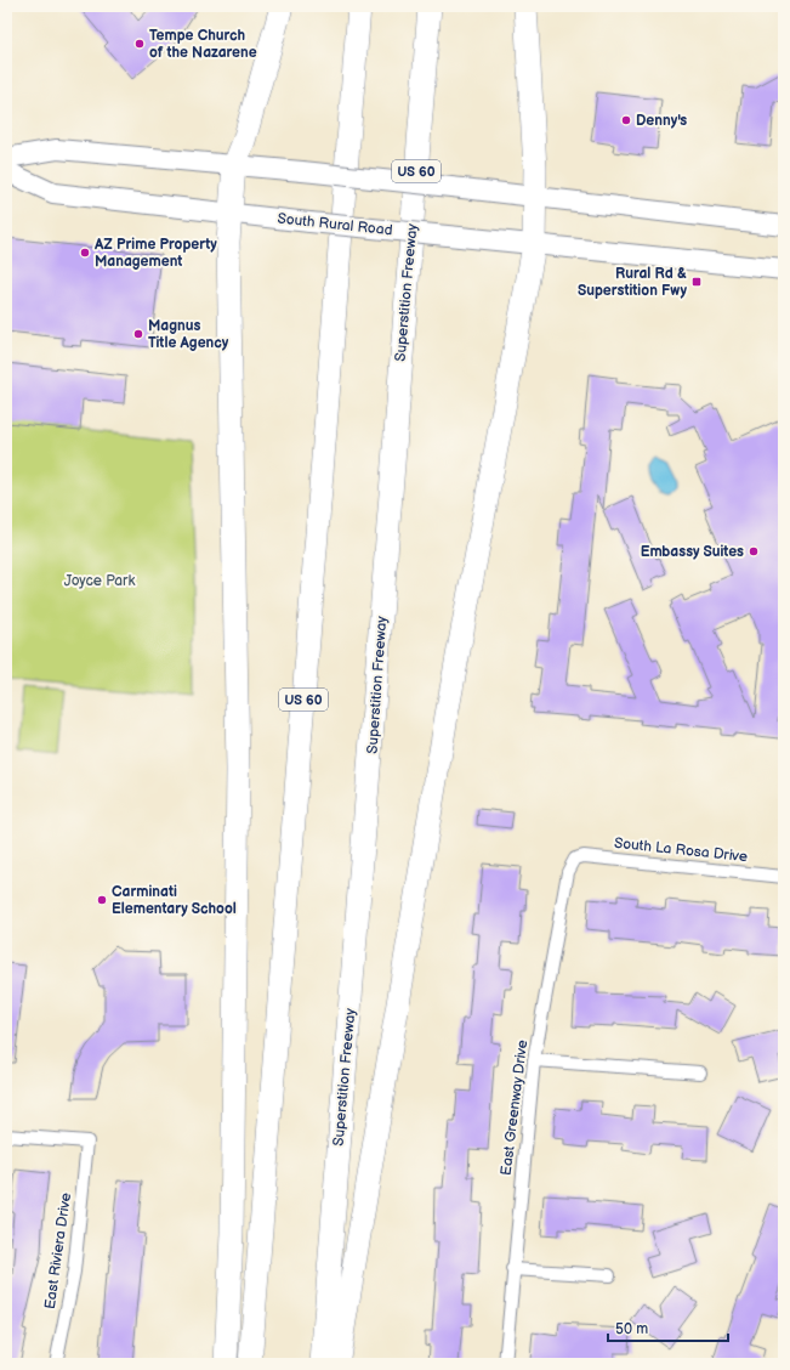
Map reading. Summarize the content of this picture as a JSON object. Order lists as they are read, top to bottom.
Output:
{
  "streets": {
    "highway": ["US 60", "Superstition Freeway"],
    "main road": ["South Rural Road"],
    "street": ["South La Rosa Drive", "East Greenway Drive", "East Riviera Drive"]
  },
  "crossings": [
    ["South La Rosa Drive", "East Greenway Drive"]
  ],
  "parks": ["Joyce Park"],
  "places": {
    "other": [
      "Tempe Church of the Nazarene",
      "Denny's",
      "AZ Prime Property Management",
      "Magnus Title Agency",
      "Embassy Suites",
      "Carminati Elementary School"
    ],
    "transit": ["Rural Rd & Superstition Fwy"]
  },
  "scale_bar": "50 m"
}
